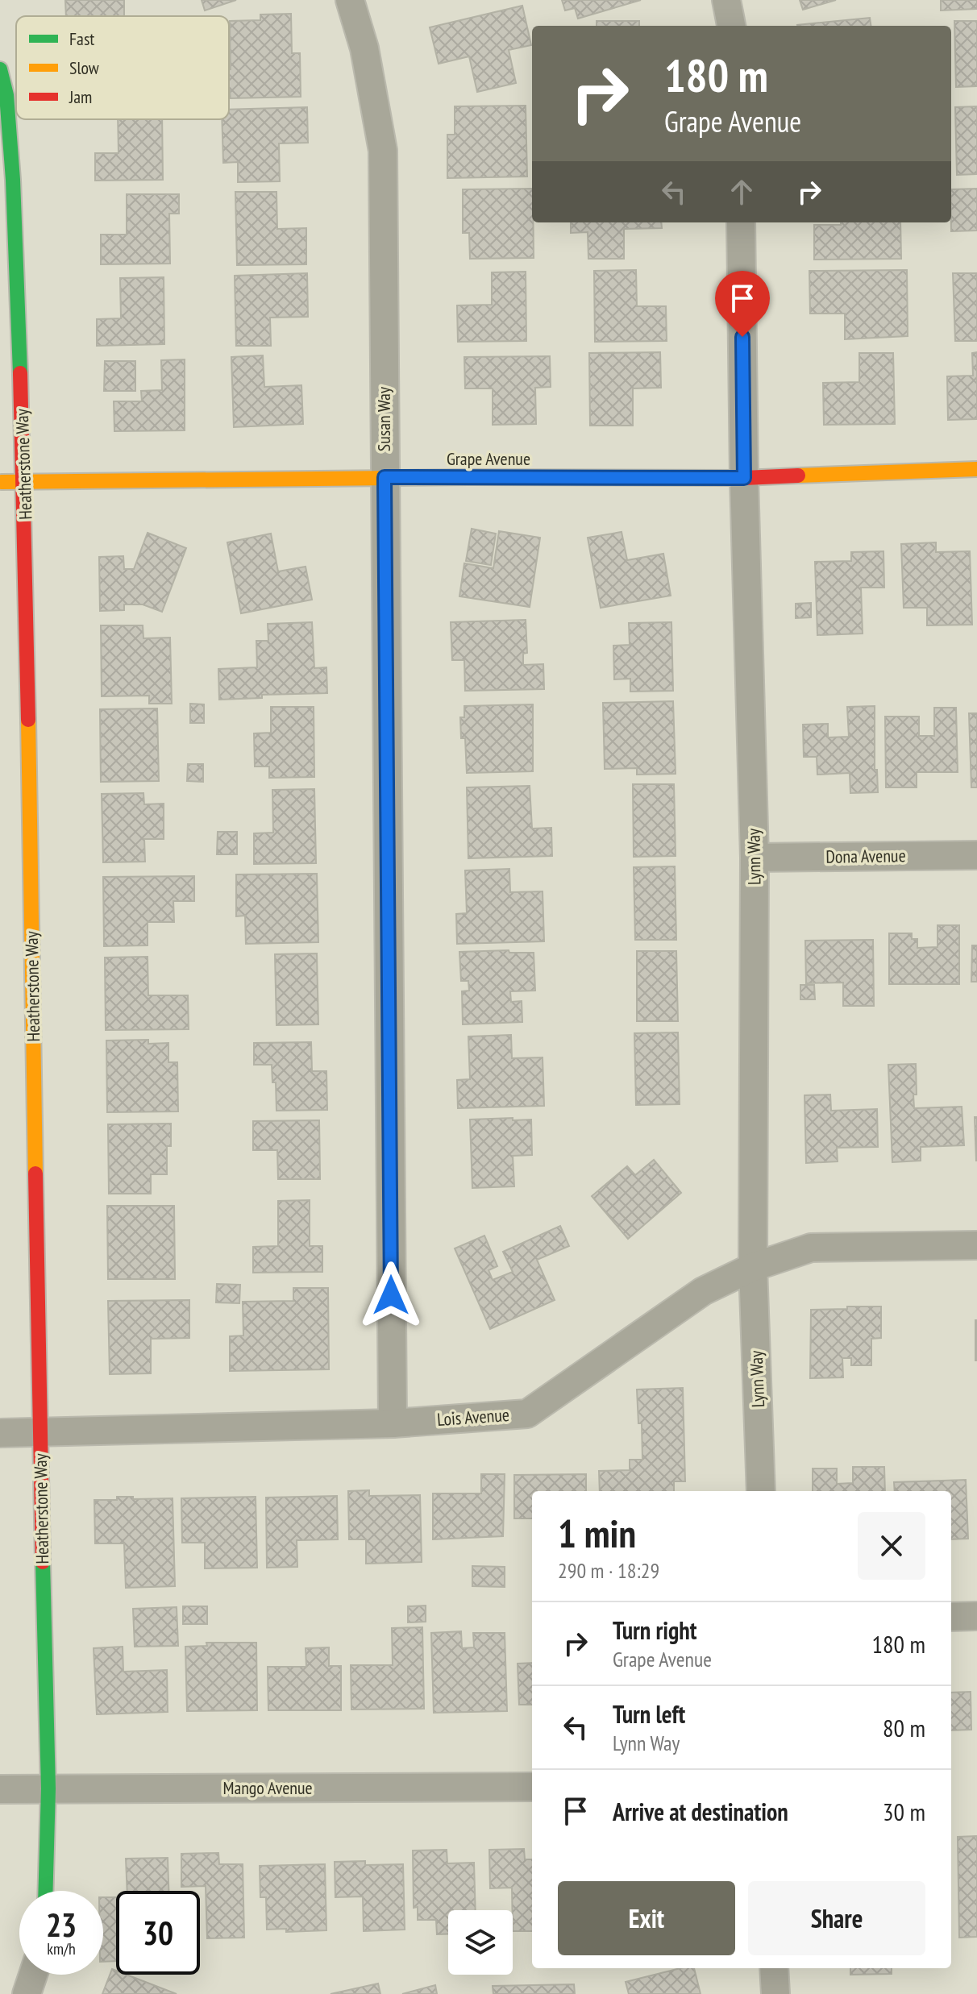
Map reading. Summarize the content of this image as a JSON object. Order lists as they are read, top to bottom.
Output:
{
  "streets": {
    "street": [
      "Susan Way",
      "Grape Avenue",
      "Heatherstone Way",
      "Dona Avenue",
      "Lynn Way",
      "Lois Avenue",
      "Mango Avenue"
    ]
  },
  "crossings": [
    ["Susan Way", "Grape Avenue"],
    ["Susan Way", "Lois Avenue"],
    ["Grape Avenue", "Heatherstone Way"],
    ["Grape Avenue", "Lynn Way"],
    ["Heatherstone Way", "Lois Avenue"],
    ["Heatherstone Way", "Mango Avenue"],
    ["Dona Avenue", "Lynn Way"],
    ["Lynn Way", "Lois Avenue"]
  ],
  "legend": ["Fast", "Slow", "Jam"],
  "page": {
    "turn": ["180 m", "Grape Avenue"],
    "heading": ["1 min", "290 m · 18:29"],
    "list": [
      {
        "name": "Turn right",
        "note": "Grape Avenue",
        "value": "180 m"
      },
      {
        "name": "Turn left",
        "note": "Lynn Way",
        "value": "80 m"
      },
      {
        "name": "Arrive at destination",
        "value": "30 m"
      }
    ],
    "buttons": ["Exit", "Share"],
    "speed": "23 km/h",
    "limit": "30"
  }
}
